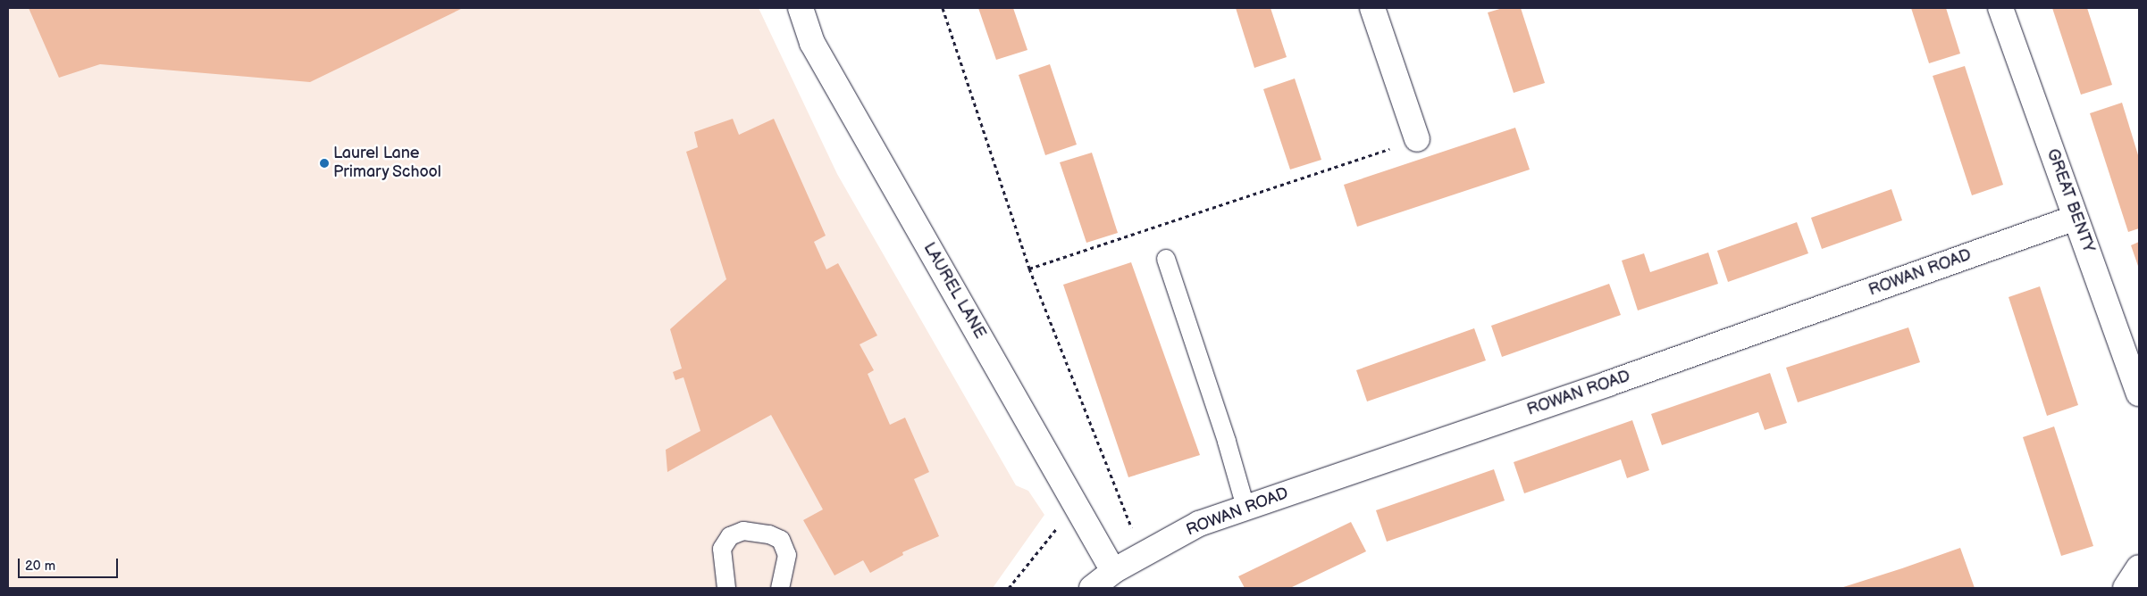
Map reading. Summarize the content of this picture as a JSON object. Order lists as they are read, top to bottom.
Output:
{
  "streets": {
    "street": ["GREAT BENTY", "ROWAN ROAD", "LAUREL LANE"]
  },
  "crossings": [
    ["GREAT BENTY", "ROWAN ROAD"],
    ["ROWAN ROAD", "LAUREL LANE"]
  ],
  "places": ["Laurel Lane Primary School"],
  "scale_bar": "20 m"
}
